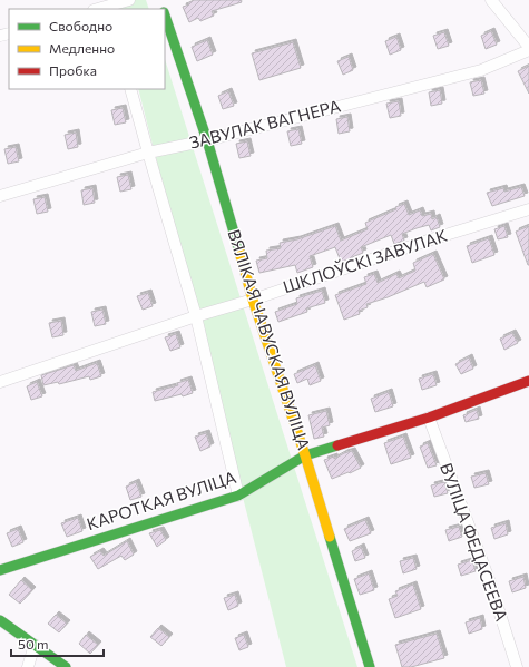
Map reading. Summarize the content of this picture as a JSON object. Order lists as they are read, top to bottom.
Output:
{
  "streets": {
    "main road": ["ВЯЛІКАЯ ЧАВУСКАЯ ВУЛІЦА", "КАРОТКАЯ ВУЛІЦА"],
    "street": ["ЗАВУЛАК ВАГНЕРА", "ШКЛОЎСКІ ЗАВУЛАК", "ВУЛІЦА ФЕДАСЕЕВА"]
  },
  "crossings": [
    ["ЗАВУЛАК ВАГНЕРА", "ВЯЛІКАЯ ЧАВУСКАЯ ВУЛІЦА"],
    ["ШКЛОЎСКІ ЗАВУЛАК", "ВЯЛІКАЯ ЧАВУСКАЯ ВУЛІЦА"],
    ["ВЯЛІКАЯ ЧАВУСКАЯ ВУЛІЦА", "КАРОТКАЯ ВУЛІЦА"],
    ["КАРОТКАЯ ВУЛІЦА", "ВУЛІЦА ФЕДАСЕЕВА"]
  ],
  "legend": ["Свободно", "Медленно", "Пробка"],
  "scale_bar": "50 m"
}
